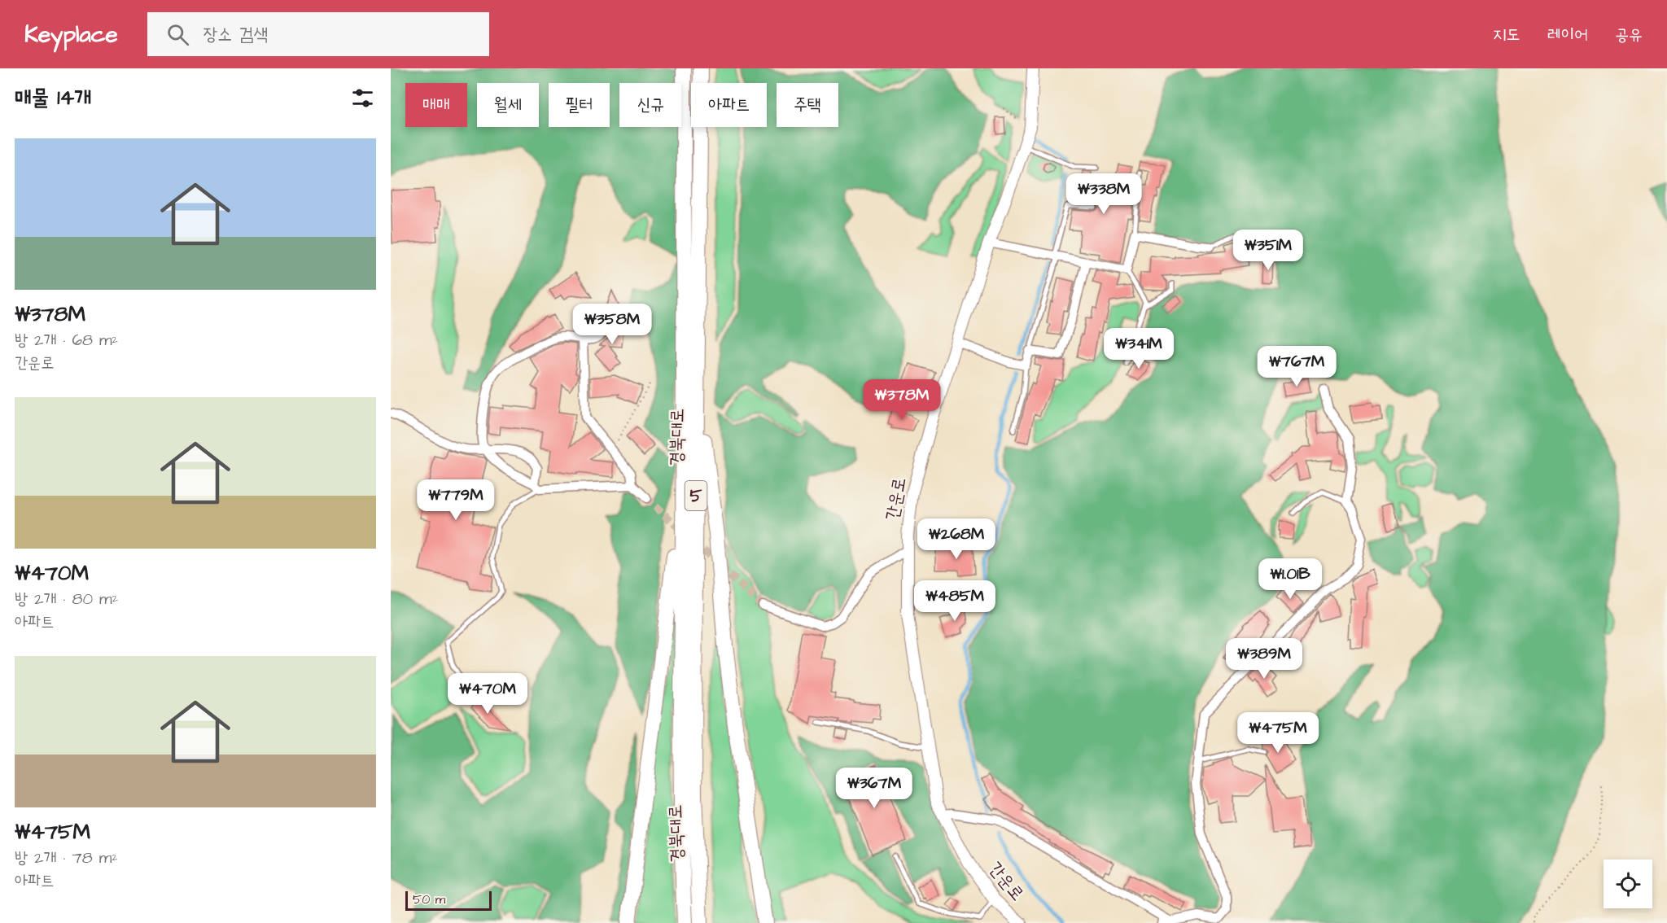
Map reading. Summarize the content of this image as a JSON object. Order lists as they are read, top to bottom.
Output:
{
  "streets": {
    "highway": ["경북대로", "5"],
    "street": ["간운로"]
  },
  "scale_bar": "50 m",
  "page": {
    "header": "Keyplace",
    "search": "장소 검색",
    "nav": ["지도", "레이어", "공유"],
    "heading": "매물 14개",
    "chip": [
      "매매",
      "월세",
      "필터",
      "신규",
      "아파트",
      "주택"
    ],
    "list": [
      {
        "name": "₩378M",
        "note": "방 2개 · 68 m² · 간운로"
      },
      {
        "name": "₩470M",
        "note": "방 2개 · 80 m² · 아파트"
      },
      {
        "name": "₩475M",
        "note": "방 2개 · 78 m² · 아파트"
      }
    ],
    "price": [
      "₩338M",
      "₩351M",
      "₩358M",
      "₩341M",
      "₩767M",
      "₩378M",
      "₩779M",
      "₩268M",
      "₩1.01B",
      "₩485M",
      "₩389M",
      "₩470M",
      "₩475M",
      "₩367M"
    ],
    "scale": "50 m"
  }
}
